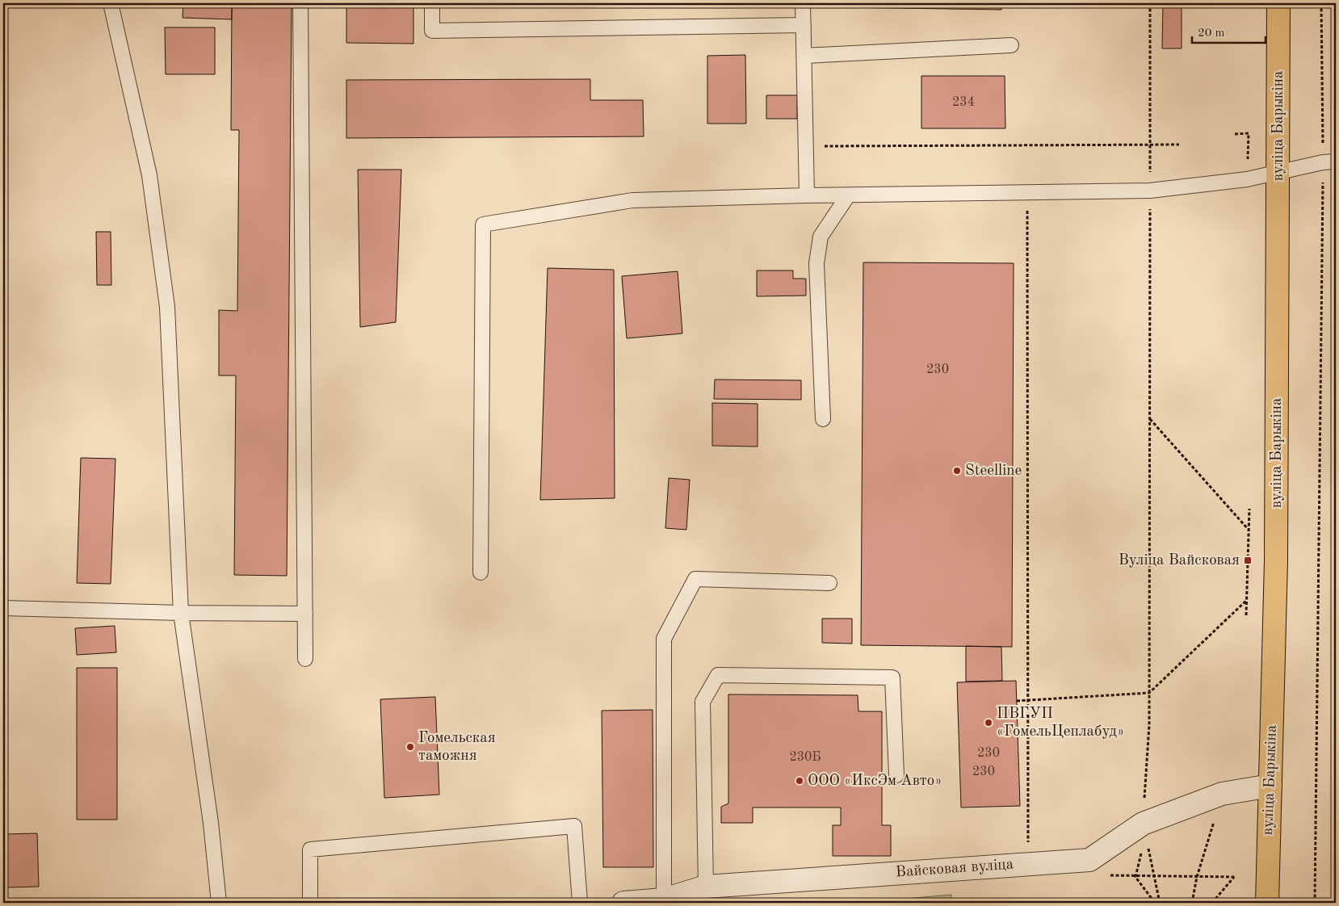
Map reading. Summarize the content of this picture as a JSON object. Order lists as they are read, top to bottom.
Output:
{
  "streets": {
    "main road": ["вуліца Барыкіна"],
    "street": ["Вайсковая вуліца"]
  },
  "crossings": [
    ["вуліца Барыкіна", "Вайсковая вуліца"]
  ],
  "places": {
    "other": [
      "Steelline",
      "ПВГУП «ГомельЦеплабуд»",
      "Гомельская таможня",
      "ООО «ИксЭм Авто»"
    ],
    "transit": ["Вуліца Вайсковая"]
  },
  "house_numbers": [
    "234",
    "230",
    "230",
    "230Б",
    "230"
  ],
  "scale_bar": "20 m"
}
